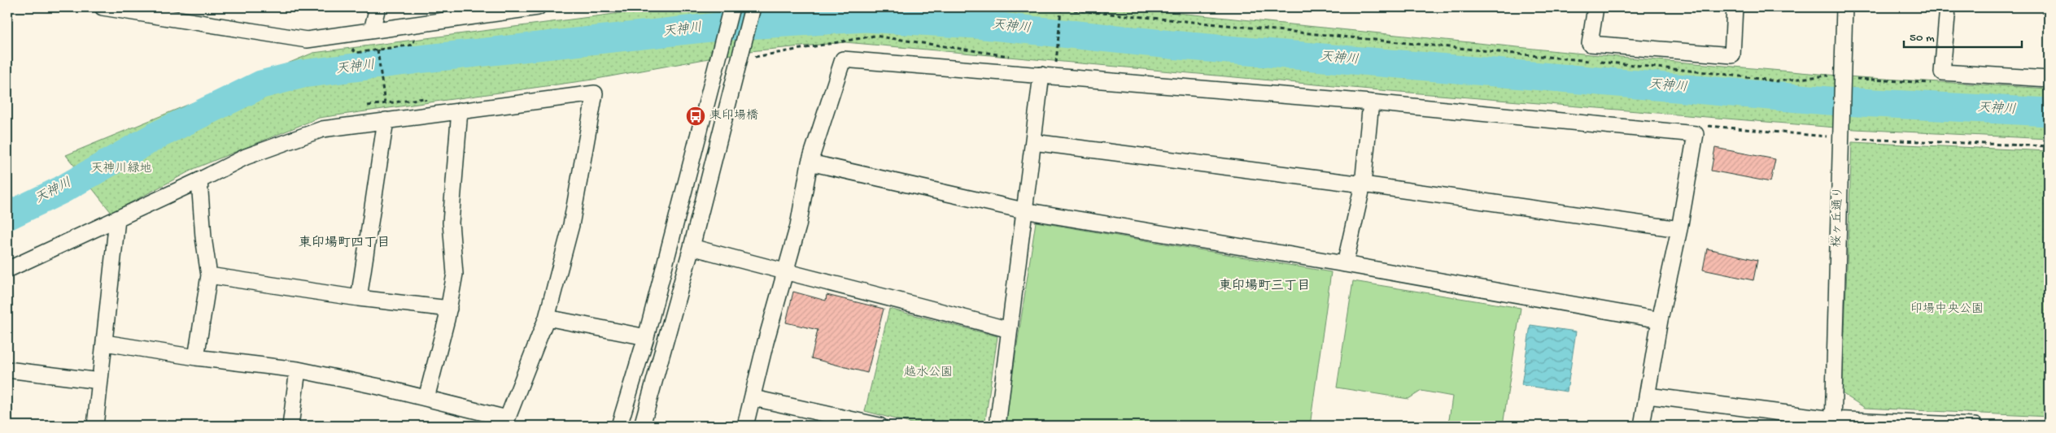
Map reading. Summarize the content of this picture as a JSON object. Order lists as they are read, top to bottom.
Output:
{
  "streets": {
    "street": ["桜ヶ丘通り"]
  },
  "districts": ["東印場町四丁目", "東印場町三丁目"],
  "water": ["天神川"],
  "parks": ["天神川緑地", "印場中央公園", "越水公園"],
  "places": {
    "bus stop": ["東印場橋"]
  },
  "scale_bar": "50 m"
}
